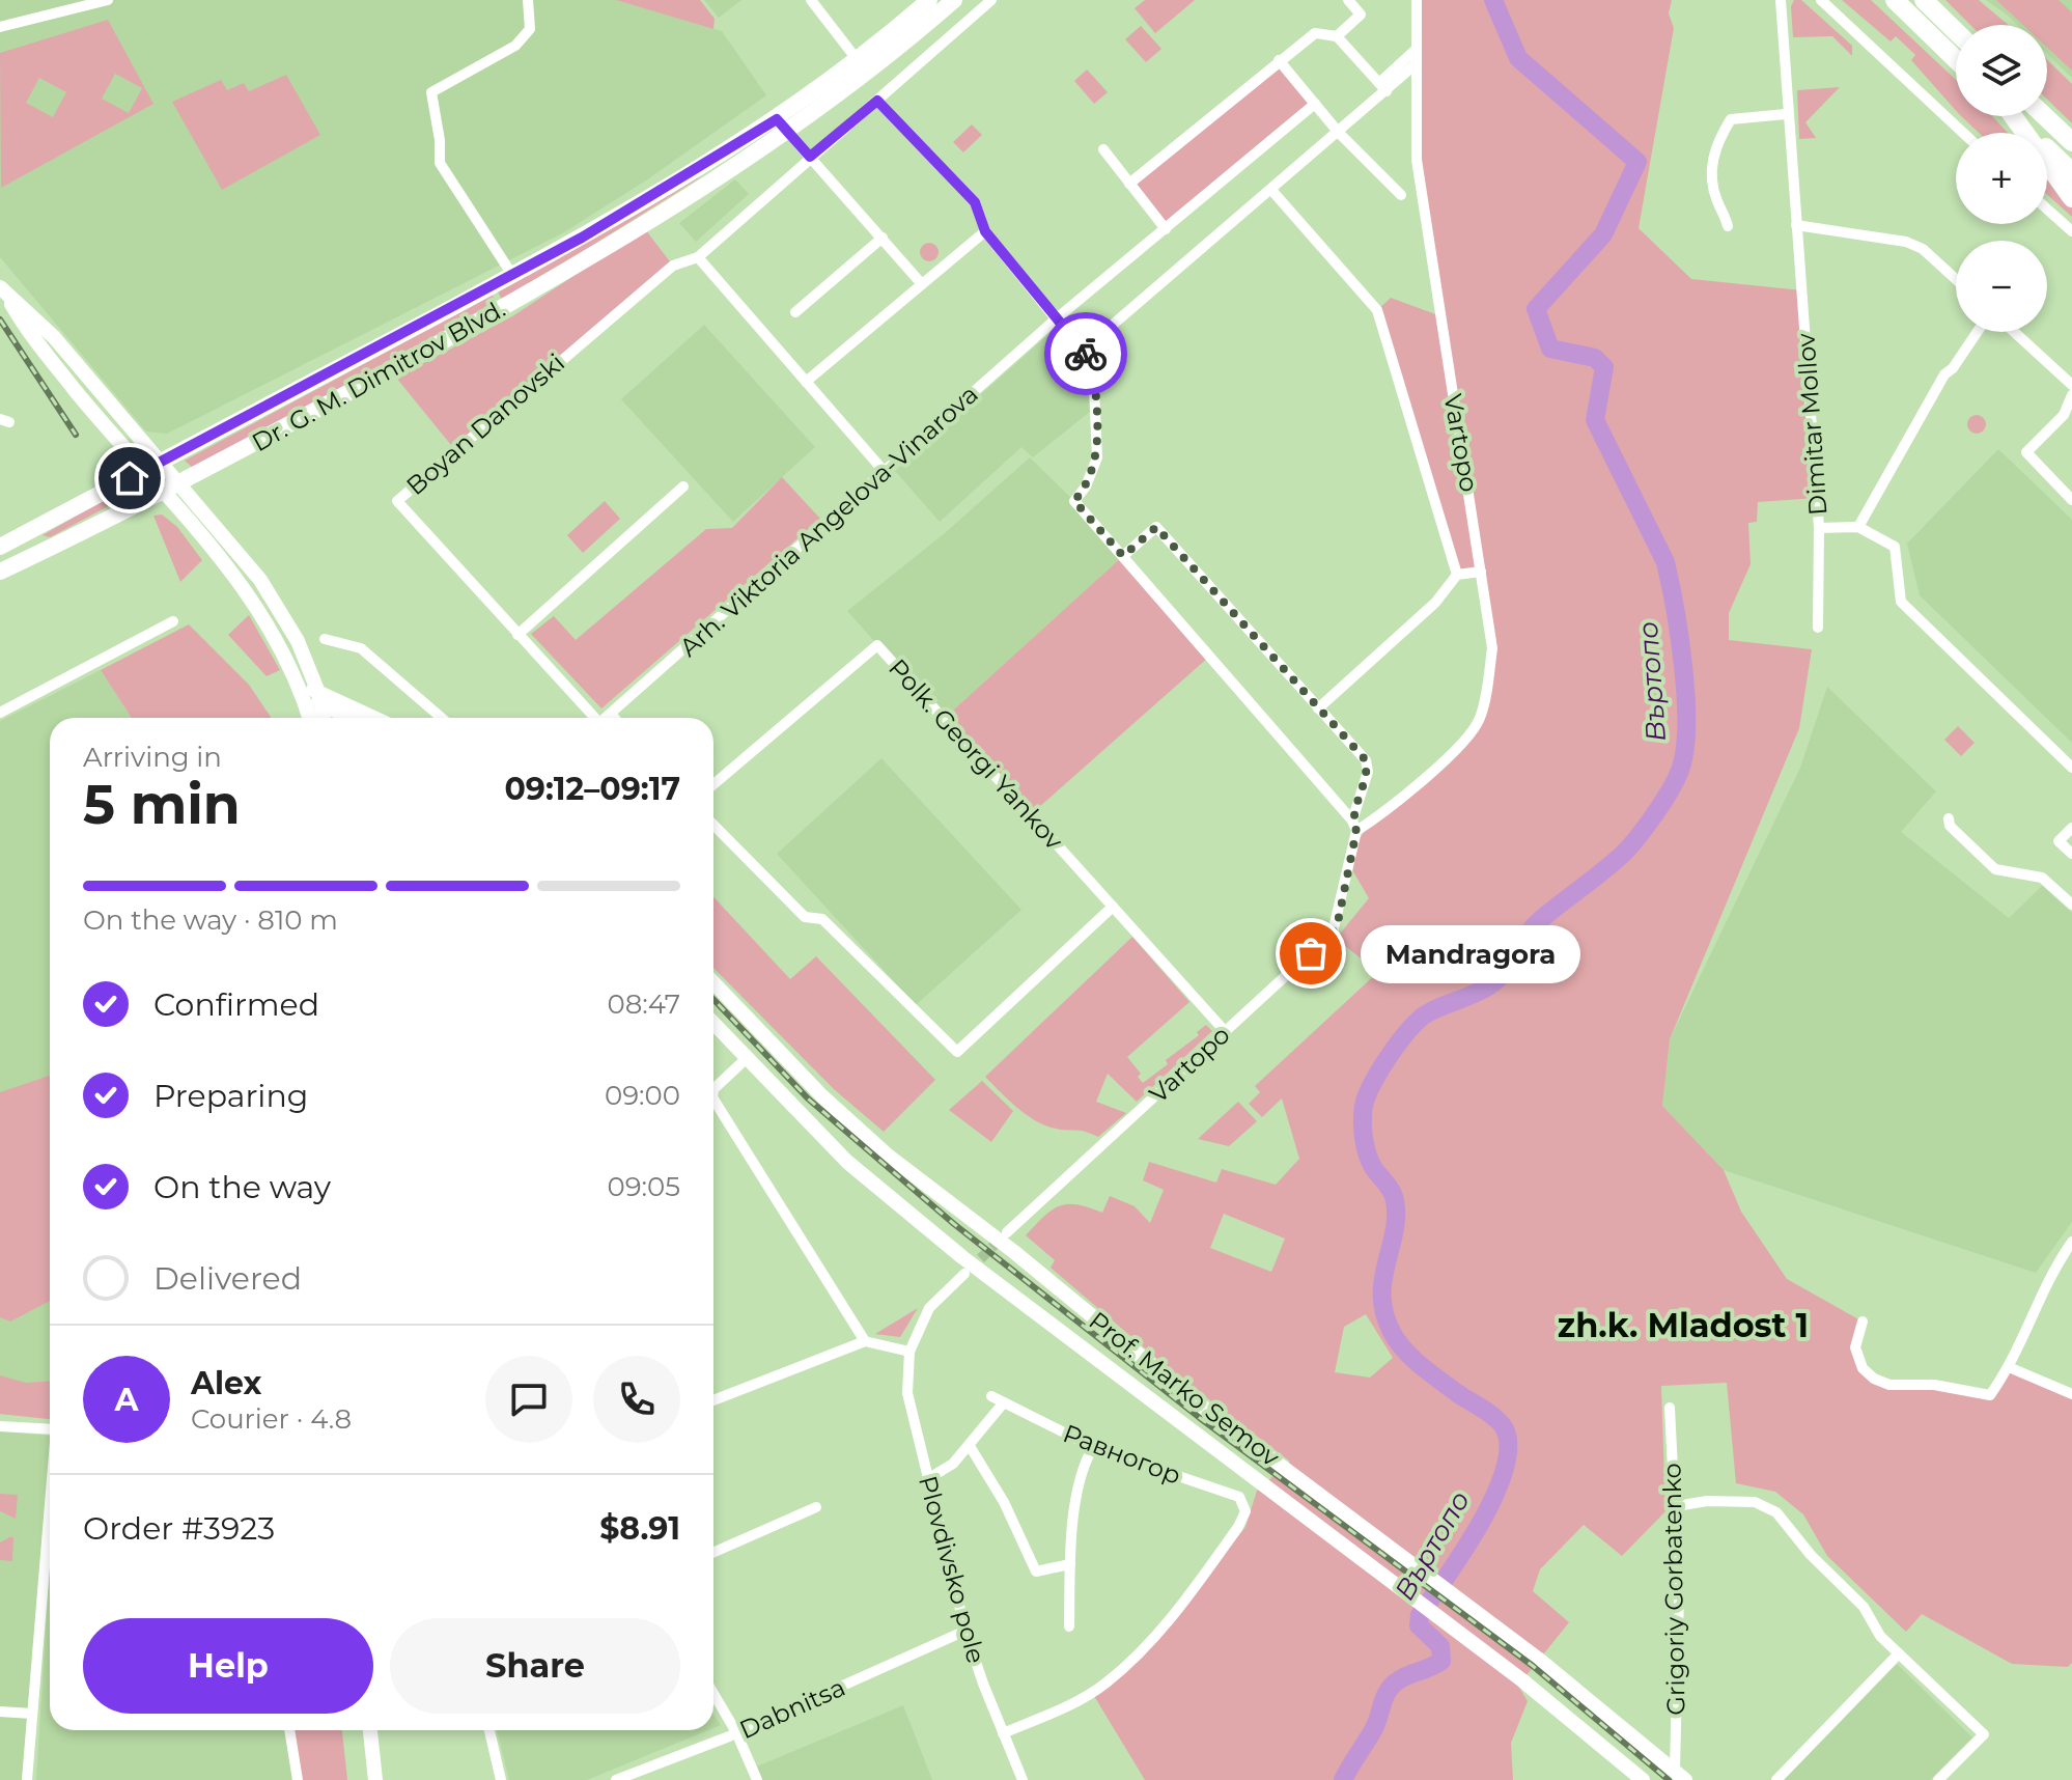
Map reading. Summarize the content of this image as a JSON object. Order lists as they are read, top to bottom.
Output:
{
  "streets": {
    "main road": ["Dr. G. M. Dimitrov Blvd.", "Prof. Marko Semov"],
    "street": [
      "Boyan Danovski",
      "Dimitar Mollov",
      "Vartopo",
      "Arh. Viktoria Angelova-Vinarova",
      "Polk. Georgi Yankov",
      "Равногор",
      "Plovdivsko pole",
      "Grigoriy Gorbatenko",
      "Dabnitsa"
    ]
  },
  "crossings": [
    ["Vartopo", "Polk. Georgi Yankov"],
    ["Prof. Marko Semov", "Grigoriy Gorbatenko"],
    ["Равногор", "Plovdivsko pole"],
    ["Plovdivsko pole", "Dabnitsa"]
  ],
  "districts": ["zh.k. Mladost 1"],
  "water": ["Въртопо"],
  "places": ["Mandragora"],
  "page": {
    "map_buttons": ["+", "−"],
    "heading": ["5 min", "Arriving in", "09:12–09:17"],
    "panel": [
      "Alex",
      "Courier · 4.8",
      "Order #3923",
      "$8.91"
    ],
    "bar": "On the way · 810 m",
    "bubble": "Mandragora",
    "list": [
      ["Confirmed", "08:47"],
      ["Preparing", "09:00"],
      ["On the way", "09:05"],
      "Delivered"
    ],
    "round": "A",
    "buttons": ["Help", "Share"]
  }
}
